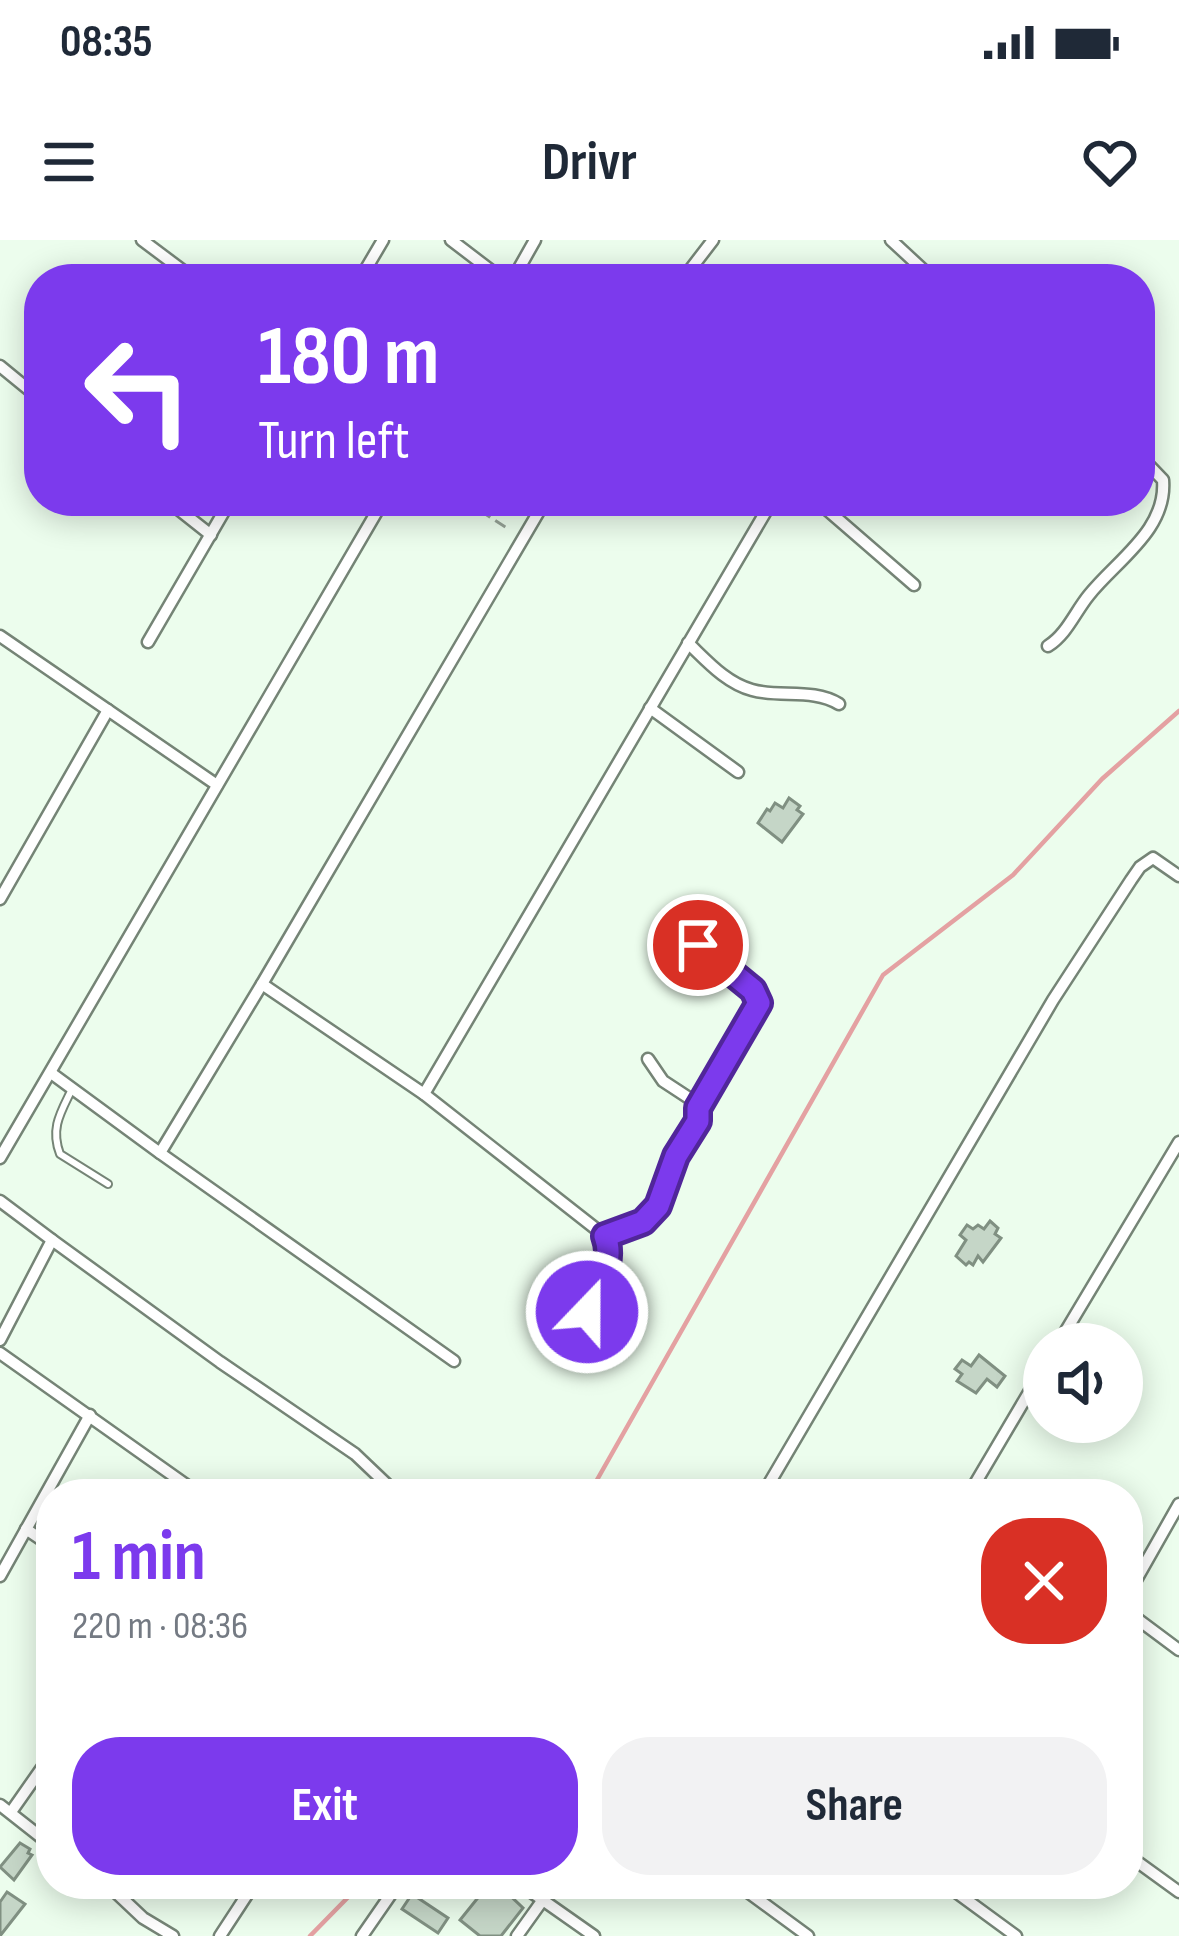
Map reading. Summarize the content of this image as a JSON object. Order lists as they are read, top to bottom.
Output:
{
  "page": {
    "status": "08:35",
    "header": "Drivr",
    "turn": ["180 m", "Turn left"],
    "heading": ["1 min", "220 m · 08:36"],
    "buttons": ["Exit", "Share"]
  }
}
